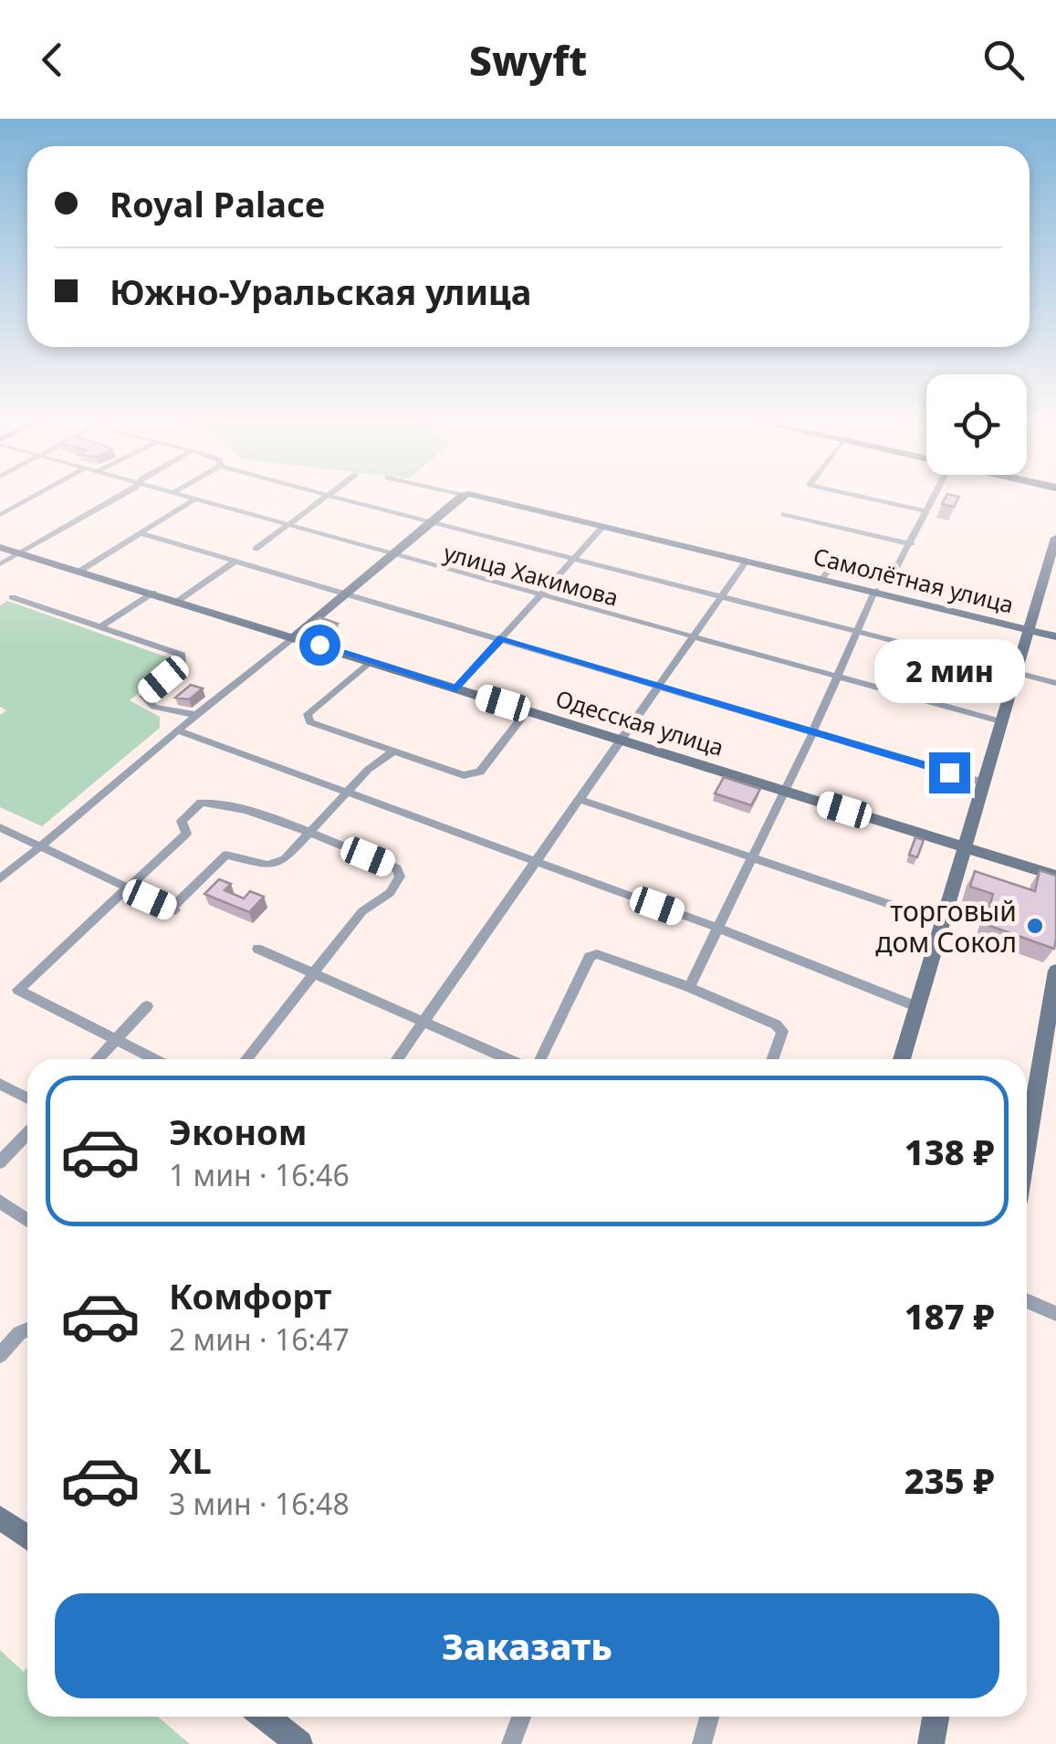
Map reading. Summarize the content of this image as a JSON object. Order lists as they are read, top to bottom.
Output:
{
  "streets": {
    "street": ["улица Хакимова", "Самолётная улица", "Одесская улица"]
  },
  "places": ["торговый дом Сокол"],
  "page": {
    "header": "Swyft",
    "banner": ["Royal Palace", "Южно-Уральская улица"],
    "bubble": "2 мин",
    "list": [
      {
        "name": "Эконом",
        "note": "1 мин · 16:46",
        "value": "138 ₽"
      },
      {
        "name": "Комфорт",
        "note": "2 мин · 16:47",
        "value": "187 ₽"
      },
      {
        "name": "XL",
        "note": "3 мин · 16:48",
        "value": "235 ₽"
      }
    ],
    "buttons": "Заказать"
  }
}
